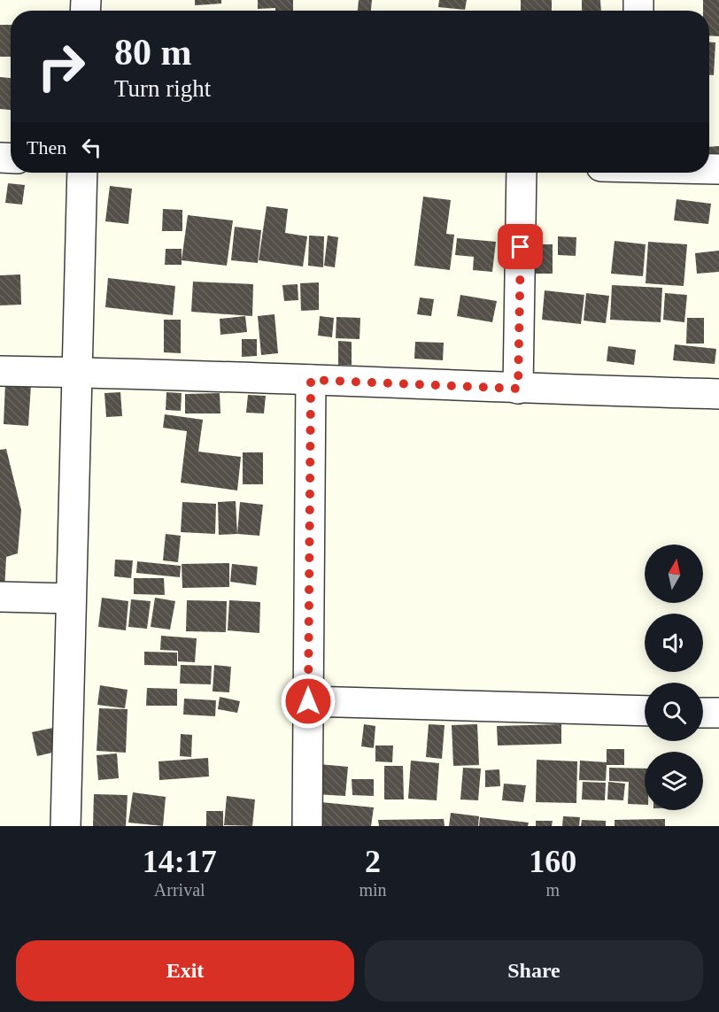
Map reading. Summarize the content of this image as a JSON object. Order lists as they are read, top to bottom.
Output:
{
  "north": "top",
  "page": {
    "turn": ["80 m", "Turn right"],
    "then": "Then",
    "eta": [
      "14:17",
      "Arrival",
      "2",
      "min",
      "160",
      "m"
    ],
    "buttons": ["Exit", "Share"]
  }
}
